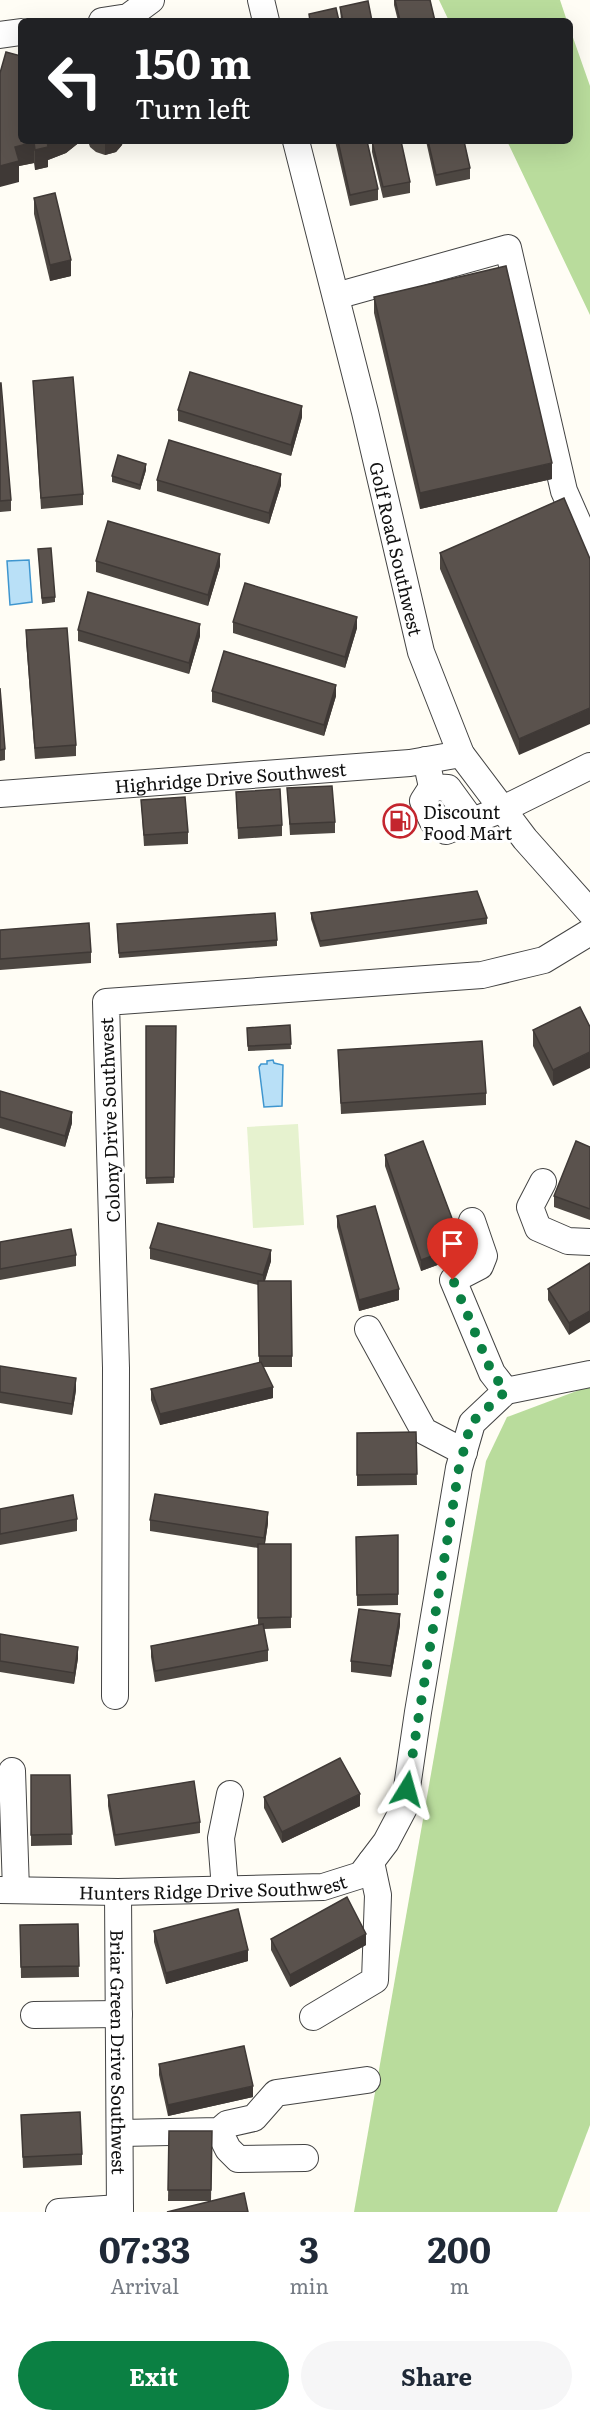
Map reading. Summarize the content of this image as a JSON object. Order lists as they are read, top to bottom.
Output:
{
  "streets": {
    "street": [
      "Golf Road Southwest",
      "Highridge Drive Southwest",
      "Colony Drive Southwest",
      "Hunters Ridge Drive Southwest",
      "Briar Green Drive Southwest"
    ]
  },
  "crossings": [
    ["Golf Road Southwest", "Highridge Drive Southwest"],
    ["Hunters Ridge Drive Southwest", "Briar Green Drive Southwest"]
  ],
  "places": {
    "fuel station": ["Discount Food Mart"]
  },
  "page": {
    "turn": ["150 m", "Turn left"],
    "eta": [
      "07:33",
      "Arrival",
      "3",
      "min",
      "200",
      "m"
    ],
    "buttons": ["Exit", "Share"]
  }
}
